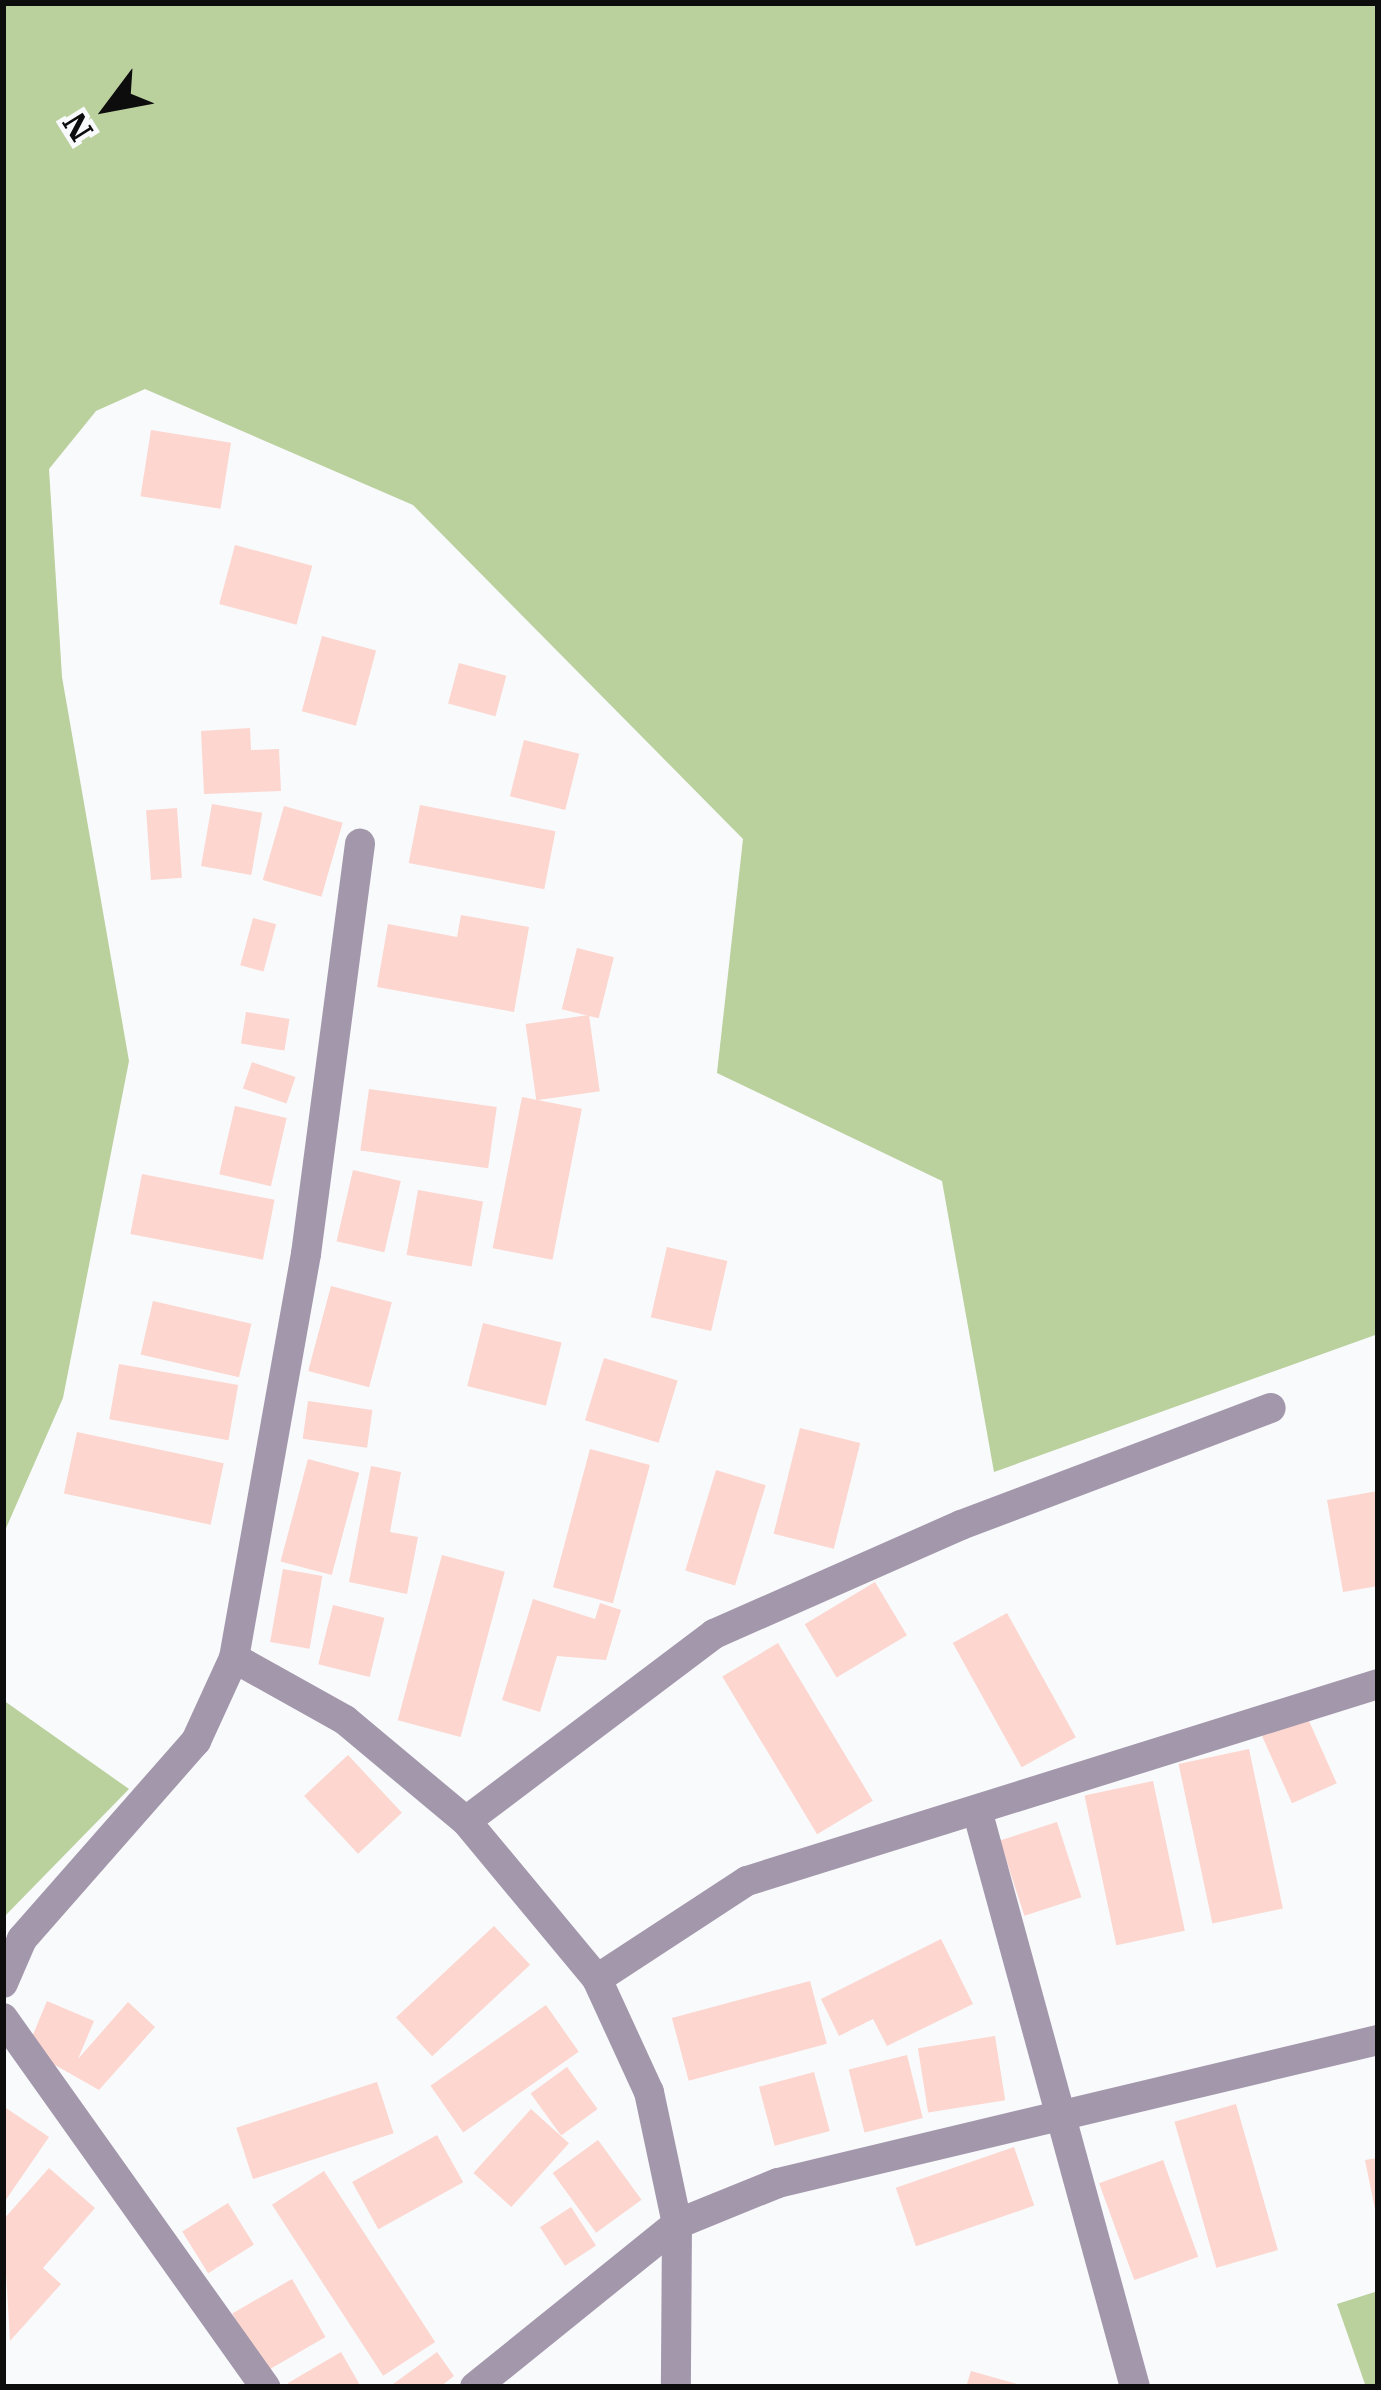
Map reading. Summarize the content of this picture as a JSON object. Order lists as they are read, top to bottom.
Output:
{
  "north": "bottom left"
}
